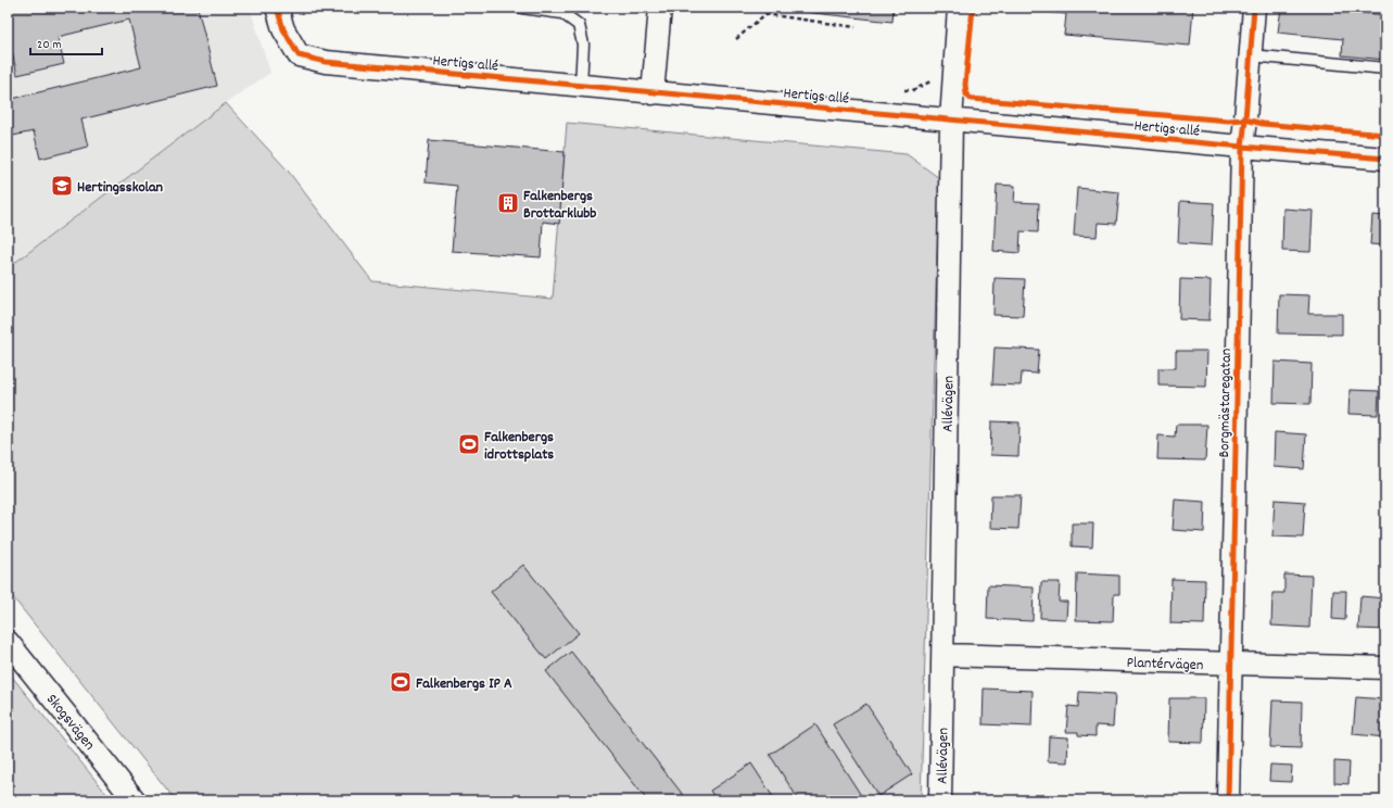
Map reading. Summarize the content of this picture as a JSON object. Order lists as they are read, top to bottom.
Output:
{
  "streets": {
    "street": [
      "Hertigs allé",
      "Borgmästaregatan",
      "Allévägen",
      "Plantérvägen",
      "Skogsvägen"
    ]
  },
  "crossings": [
    ["Hertigs allé", "Borgmästaregatan"],
    ["Hertigs allé", "Allévägen"],
    ["Borgmästaregatan", "Plantérvägen"],
    ["Allévägen", "Plantérvägen"]
  ],
  "places": {
    "school or university": ["Hertingsskolan"],
    "building": ["Falkenbergs Brottarklubb"],
    "sports": ["Falkenbergs idrottsplats", "Falkenbergs IP A"]
  },
  "scale_bar": "20 m"
}
